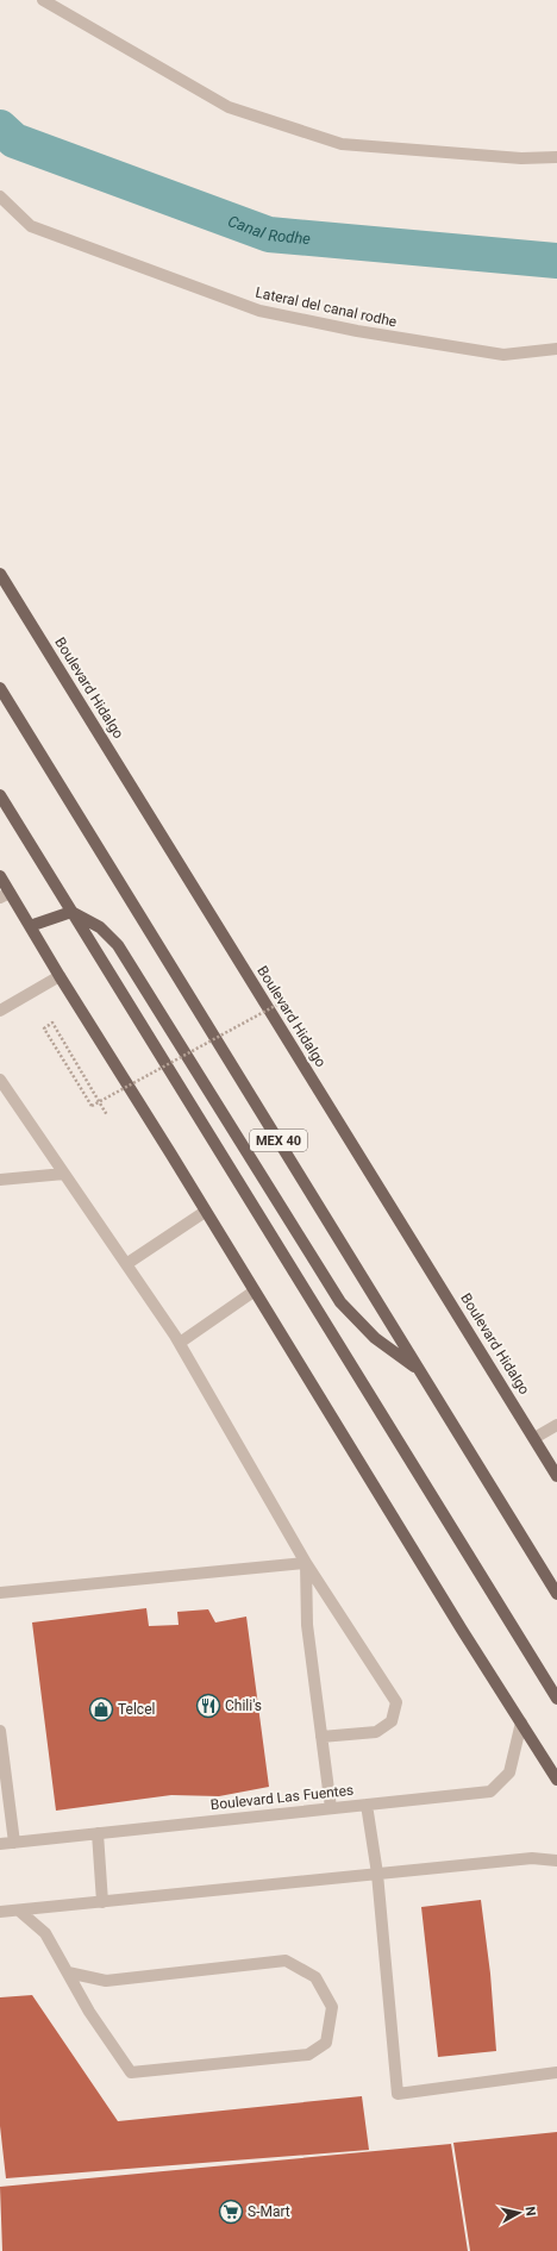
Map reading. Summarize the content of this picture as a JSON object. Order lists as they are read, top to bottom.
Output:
{
  "streets": {
    "main road": ["Boulevard Hidalgo", "MEX 40"],
    "street": ["Lateral del canal rodhe", "Boulevard Las Fuentes"]
  },
  "water": ["Canal Rodhe"],
  "places": {
    "restaurant": ["Chili's"],
    "shop": ["Telcel"],
    "supermarket": ["S-Mart"]
  },
  "north": "right"
}
